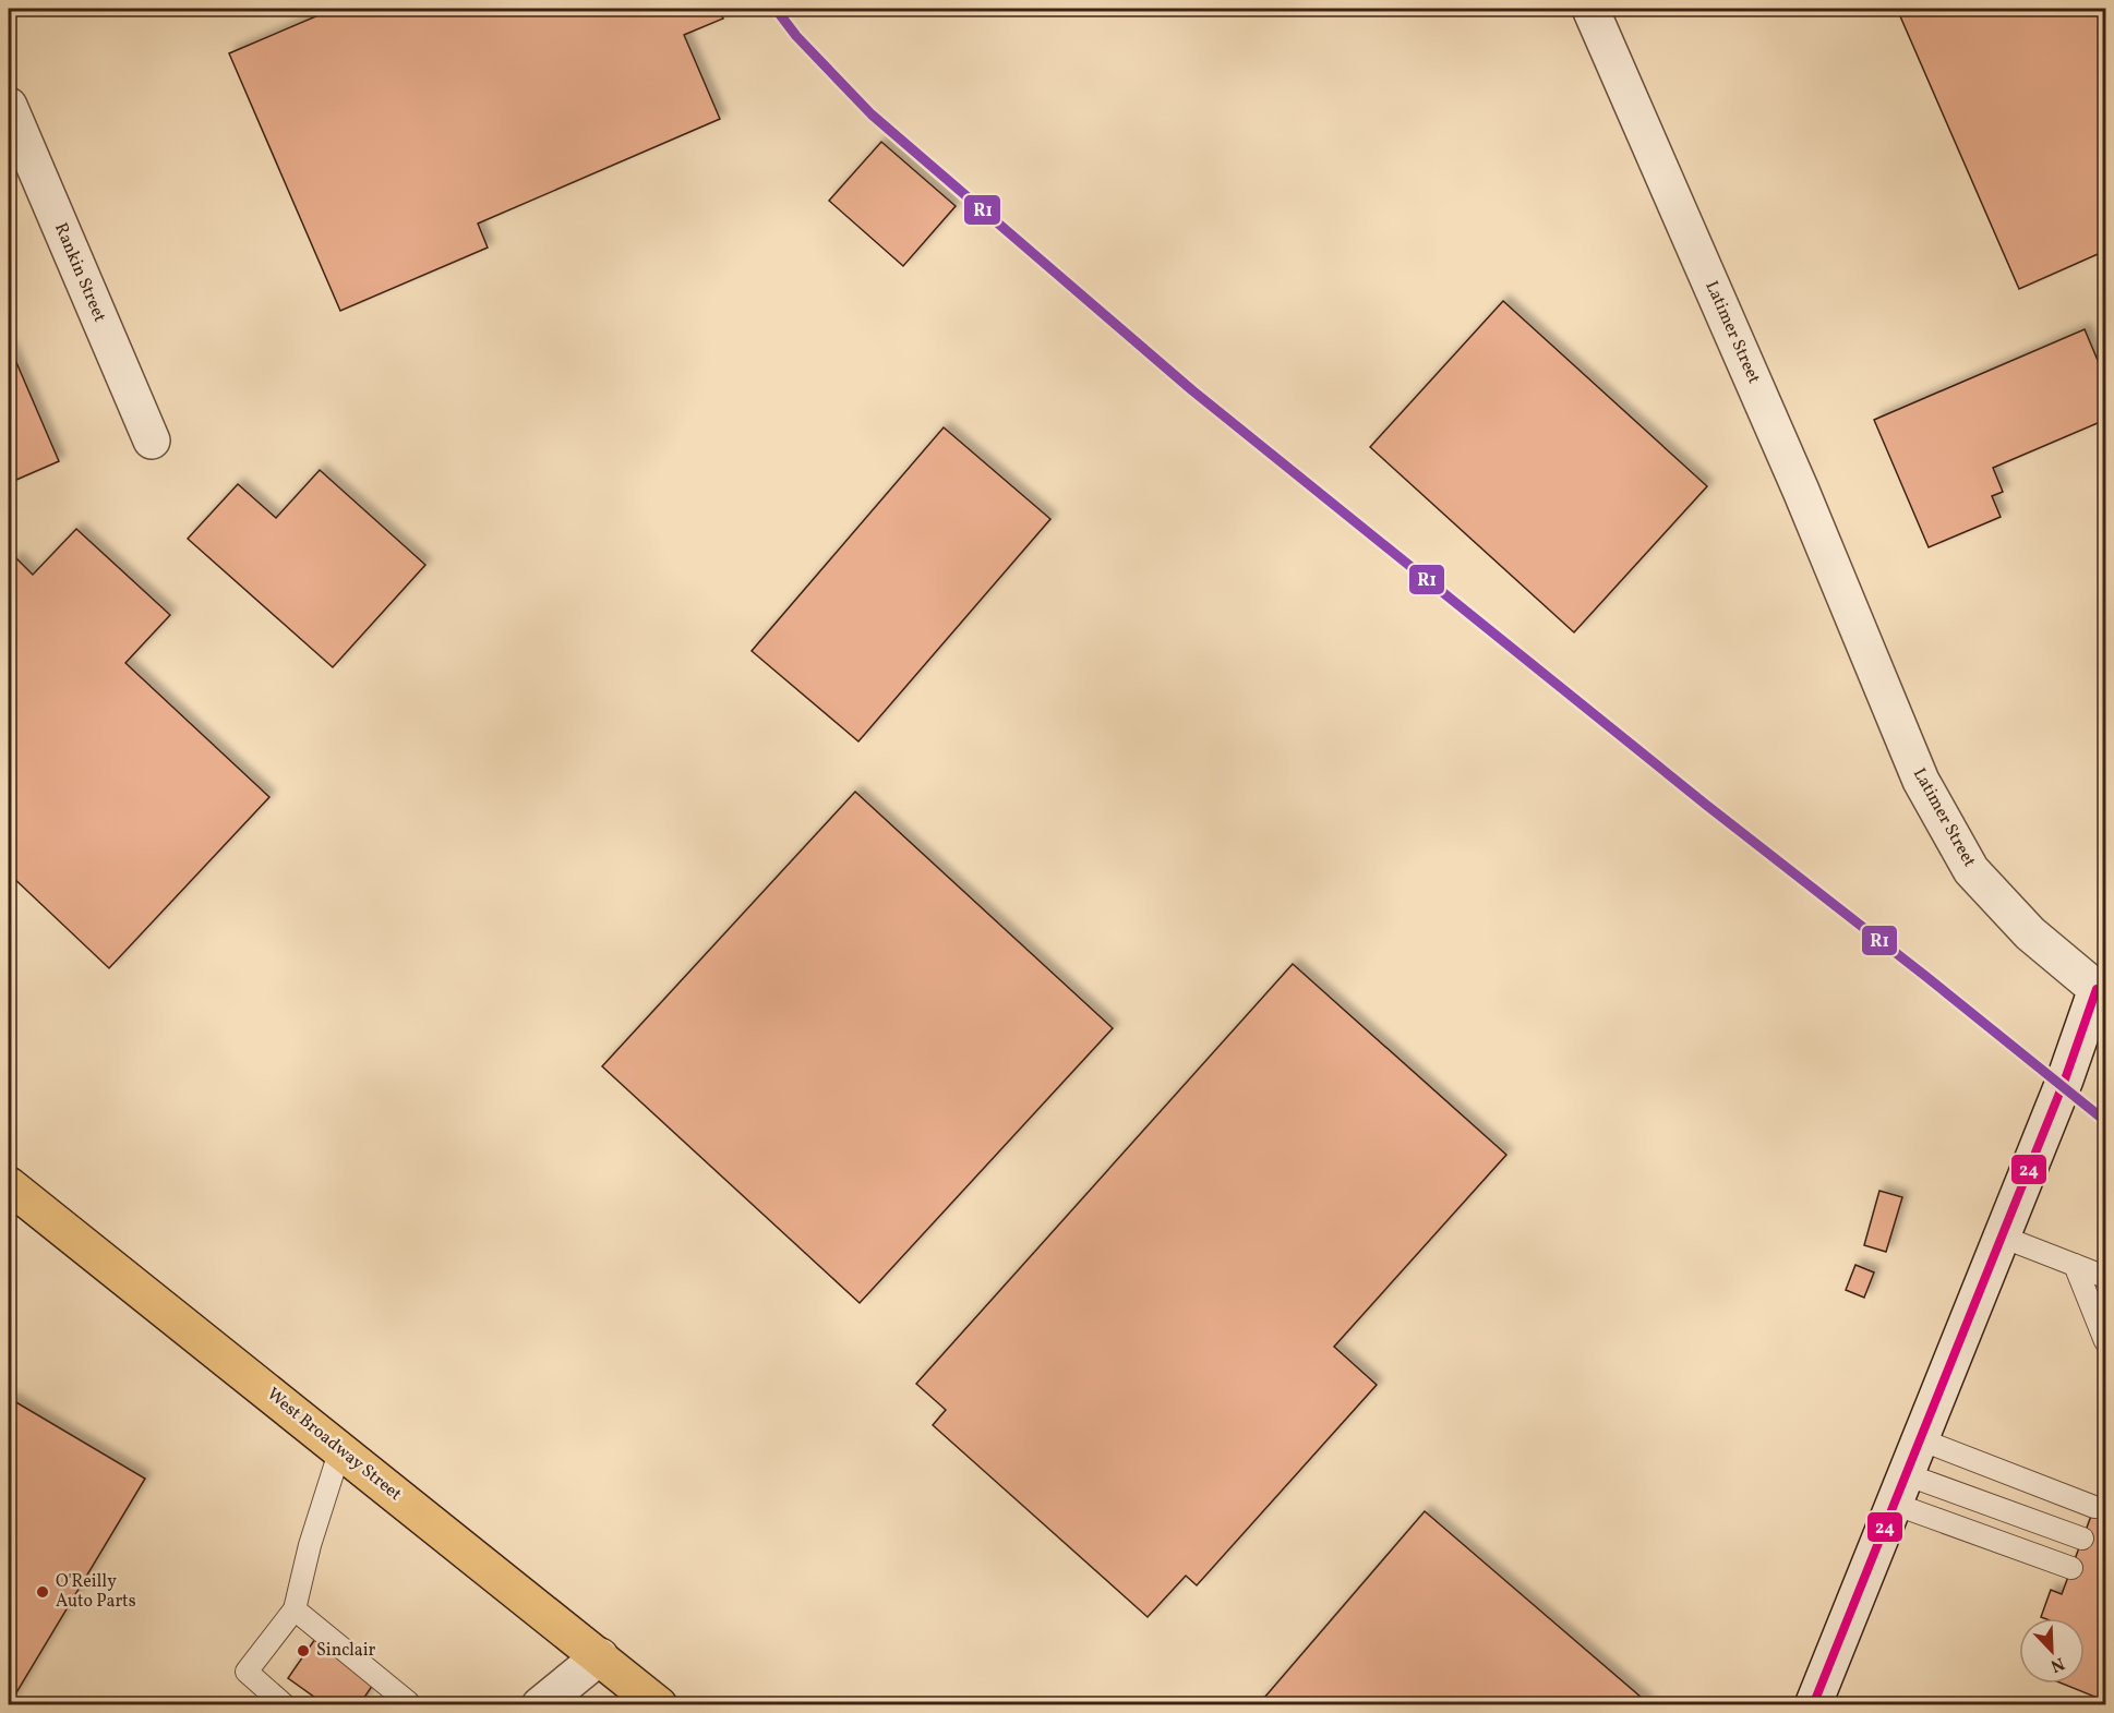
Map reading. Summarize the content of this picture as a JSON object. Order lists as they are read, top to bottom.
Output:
{
  "streets": {
    "main road": ["West Broadway Street"],
    "street": ["Rankin Street", "Latimer Street"]
  },
  "places": ["O'Reilly Auto Parts", "Sinclair"],
  "lines": ["transit line R1", "transit line 24"],
  "north": "bottom right"
}
